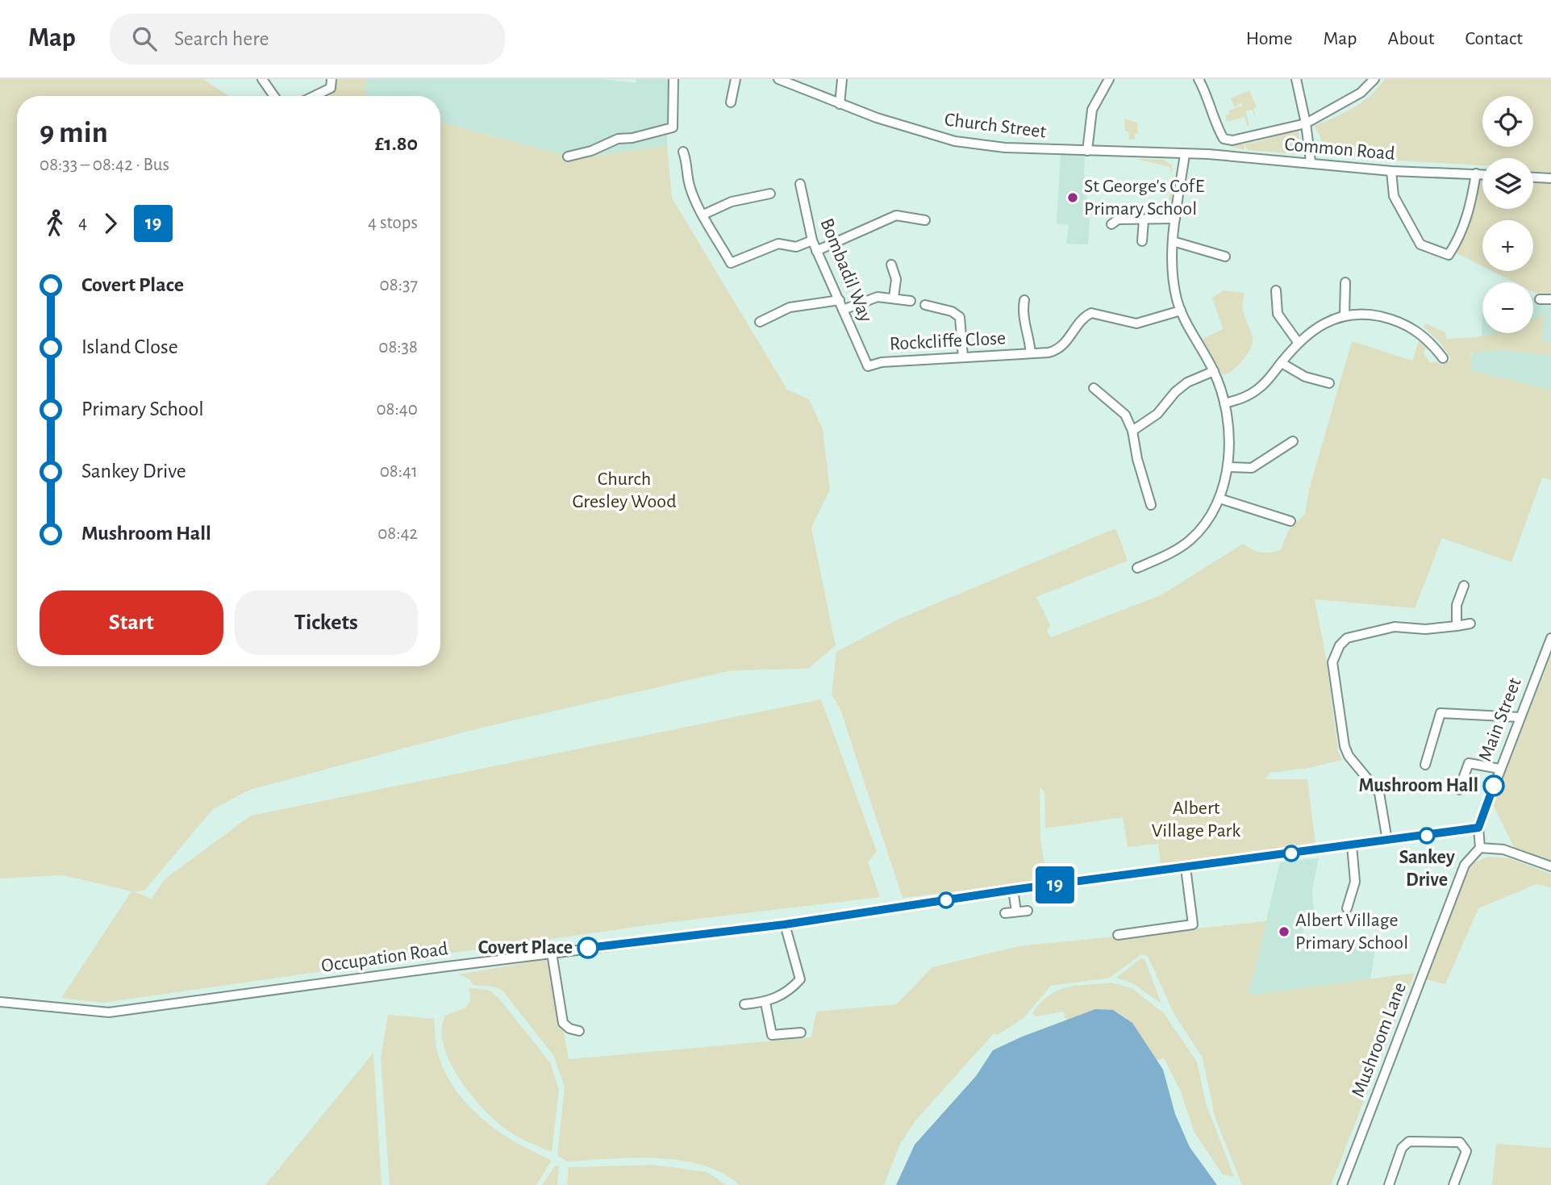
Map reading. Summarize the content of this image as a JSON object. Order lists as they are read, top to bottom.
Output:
{
  "streets": {
    "street": [
      "Church Street",
      "Common Road",
      "Bombadil Way",
      "Rockcliffe Close",
      "Main Street",
      "Occupation Road",
      "Mushroom Lane"
    ]
  },
  "crossings": [
    ["Church Street", "Common Road"],
    ["Bombadil Way", "Rockcliffe Close"],
    ["Main Street", "Occupation Road"],
    ["Main Street", "Mushroom Lane"]
  ],
  "parks": ["Church Gresley Wood", "Albert Village Park"],
  "places": [
    "St George's CofE Primary School",
    "Mushroom Hall",
    "Sankey Drive",
    "Albert Village Primary School",
    "Covert Place"
  ],
  "lines": ["bus line 19"],
  "page": {
    "header": "Map",
    "search": "Search here",
    "nav": [
      "Home",
      "Map",
      "About",
      "Contact"
    ],
    "on_map": "19",
    "map_buttons": ["+", "−"],
    "heading": ["9 min", "08:33 – 08:42 · Bus", "£1.80"],
    "legs": ["4", "19", "4 stops"],
    "list": [
      {
        "name": "Covert Place",
        "value": "08:37"
      },
      {
        "name": "Island Close",
        "value": "08:38"
      },
      {
        "name": "Primary School",
        "value": "08:40"
      },
      {
        "name": "Sankey Drive",
        "value": "08:41"
      },
      {
        "name": "Mushroom Hall",
        "value": "08:42"
      }
    ],
    "buttons": ["Start", "Tickets"]
  }
}
